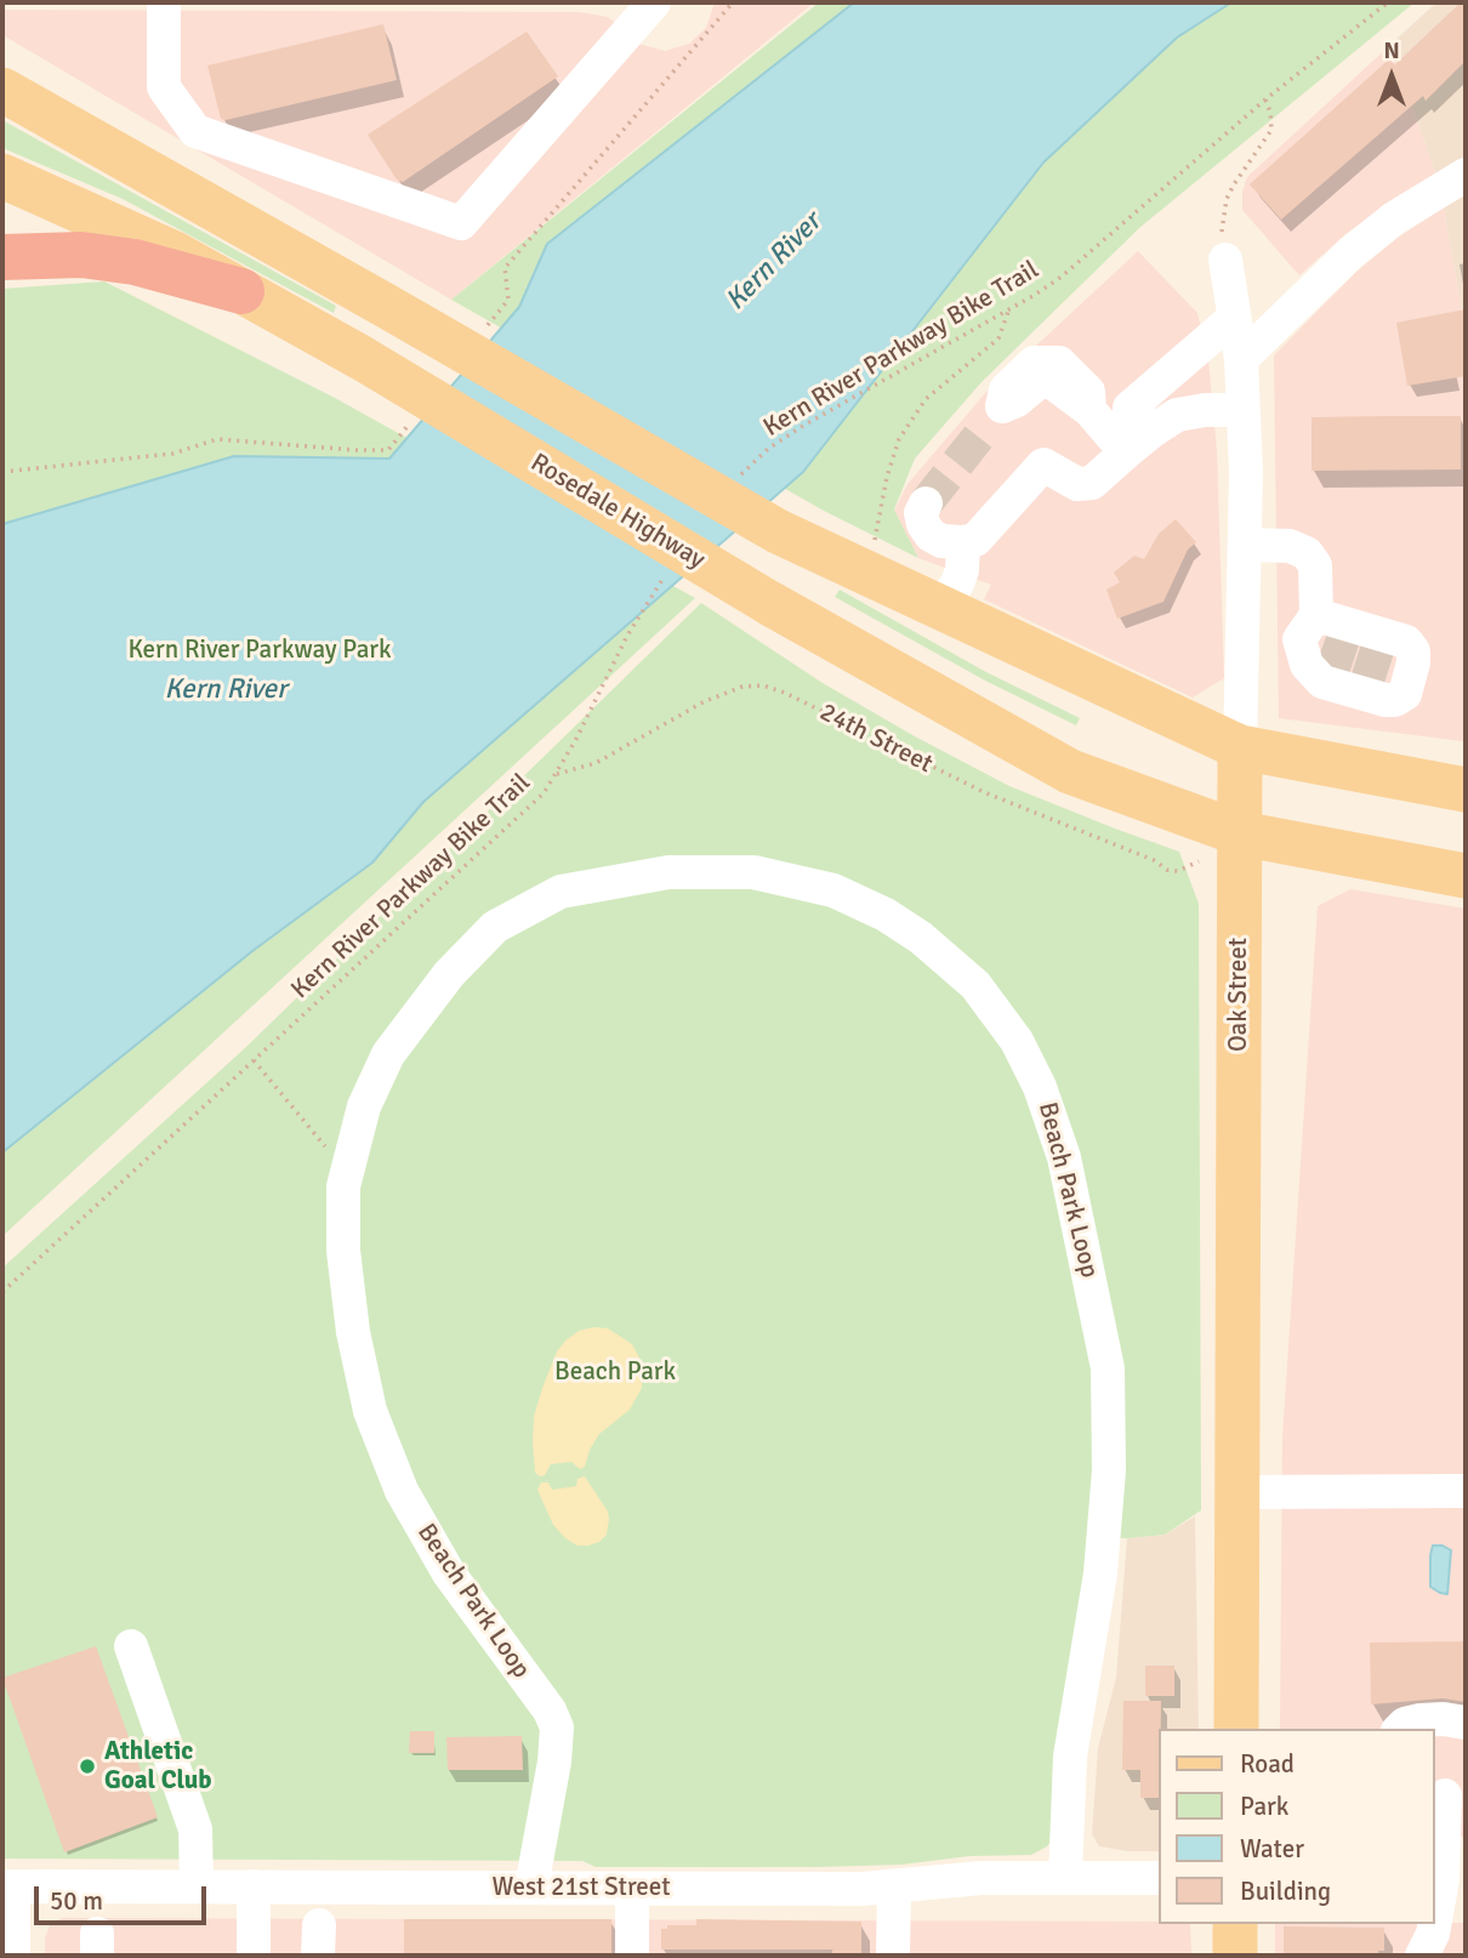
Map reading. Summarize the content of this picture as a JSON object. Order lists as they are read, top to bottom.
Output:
{
  "streets": {
    "main road": ["Rosedale Highway", "Oak Street"],
    "street": ["Beach Park Loop", "West 21st Street"],
    "path": ["Kern River Parkway Bike Trail", "24th Street"]
  },
  "crossings": [
    ["Kern River Parkway Bike Trail", "24th Street"],
    ["Rosedale Highway", "Oak Street"],
    ["Beach Park Loop", "West 21st Street"]
  ],
  "water": ["Kern River"],
  "parks": ["Kern River Parkway Park", "Beach Park"],
  "places": ["Athletic Goal Club"],
  "legend": [
    "Road",
    "Park",
    "Water",
    "Building"
  ],
  "scale_bar": "50 m",
  "north": "top"
}
